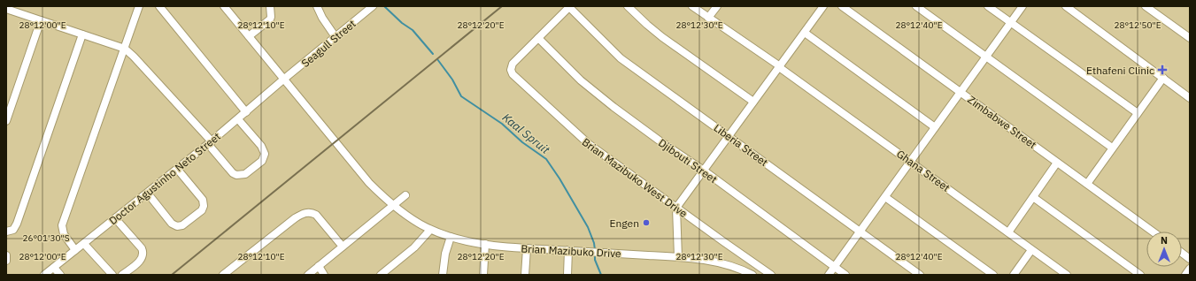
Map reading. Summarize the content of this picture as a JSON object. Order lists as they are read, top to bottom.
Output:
{
  "streets": {
    "street": [
      "Seagull Street",
      "Zimbabwe Street",
      "Liberia Street",
      "Djibouti Street",
      "Ghana Street",
      "Brian Mazibuko West Drive",
      "Doctor Agustinho Neto Street",
      "Brian Mazibuko Drive"
    ]
  },
  "crossings": [
    ["Seagull Street", "Doctor Agustinho Neto Street"],
    ["Seagull Street", "Brian Mazibuko Drive"],
    ["Djibouti Street", "Brian Mazibuko West Drive"],
    ["Doctor Agustinho Neto Street", "Brian Mazibuko Drive"]
  ],
  "water": ["Kaal Spruit"],
  "places": {
    "health": ["Ethafeni Clinic"],
    "other": ["Engen"]
  },
  "north": "top",
  "coordinates": [
    "28°12'00\"E",
    "28°12'10\"E",
    "28°12'20\"E",
    "28°12'30\"E",
    "28°12'40\"E",
    "28°12'50\"E",
    "26°01'30\"S"
  ]
}
